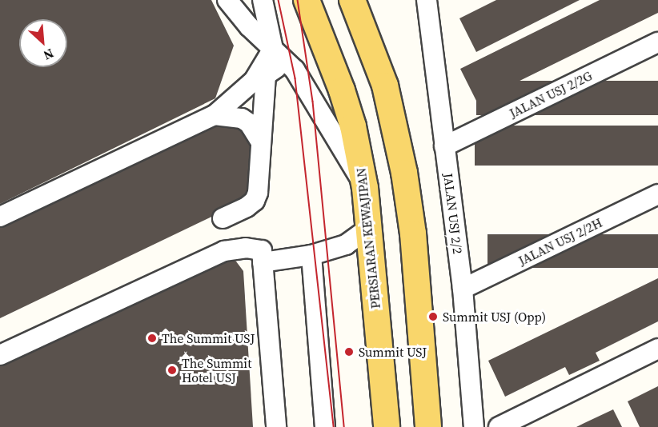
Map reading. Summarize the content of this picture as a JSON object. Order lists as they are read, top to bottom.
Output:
{
  "streets": {
    "main road": ["PERSIARAN KEWAJIPAN"],
    "street": ["JALAN USJ 2/2G", "JALAN USJ 2/2", "JALAN USJ 2/2H"]
  },
  "crossings": [
    ["JALAN USJ 2/2G", "JALAN USJ 2/2"],
    ["JALAN USJ 2/2", "JALAN USJ 2/2H"]
  ],
  "places": [
    "Summit USJ (Opp)",
    "The Summit USJ",
    "Summit USJ",
    "The Summit Hotel USJ"
  ],
  "north": "bottom right"
}
